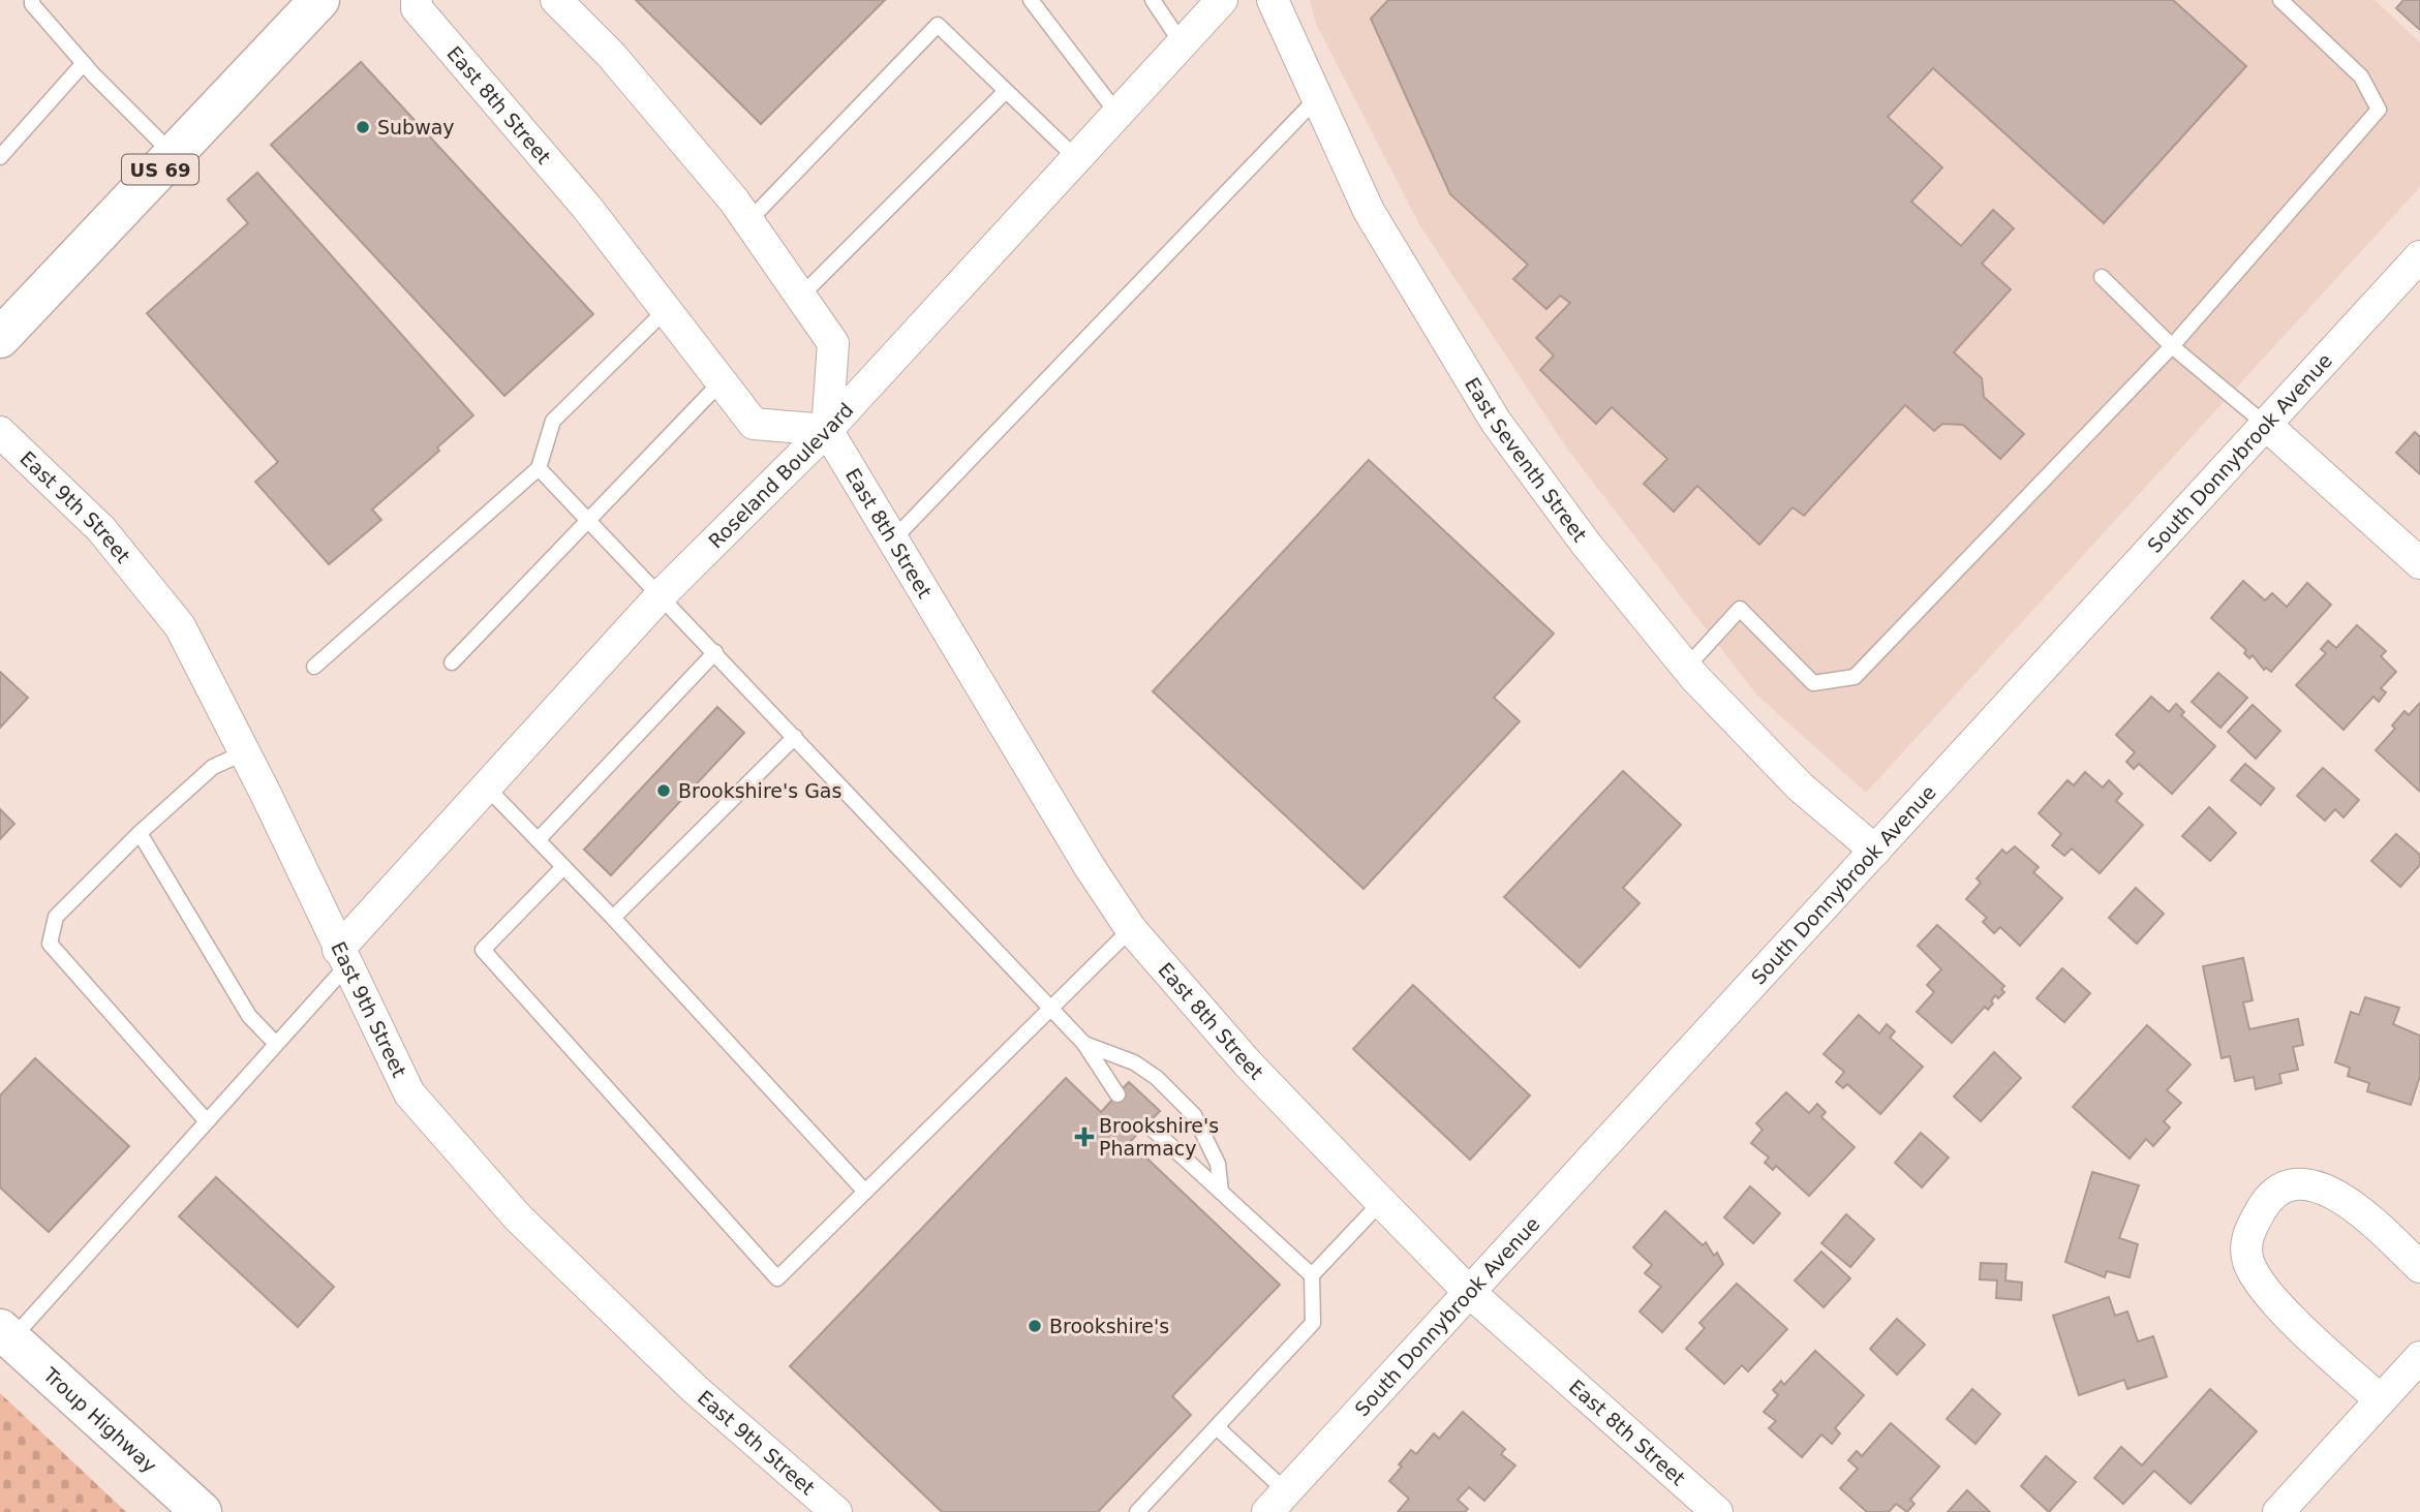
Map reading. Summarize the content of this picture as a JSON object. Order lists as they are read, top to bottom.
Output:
{
  "streets": {
    "main road": ["US 69", "Troup Highway"],
    "street": [
      "East 8th Street",
      "South Donnybrook Avenue",
      "East Seventh Street",
      "Roseland Boulevard",
      "East 9th Street"
    ]
  },
  "crossings": [
    ["East 8th Street", "South Donnybrook Avenue"],
    ["East 8th Street", "Roseland Boulevard"],
    ["South Donnybrook Avenue", "East Seventh Street"],
    ["Roseland Boulevard", "East 9th Street"]
  ],
  "places": {
    "other": ["Subway", "Brookshire's Gas", "Brookshire's"],
    "health": ["Brookshire's Pharmacy"]
  }
}
